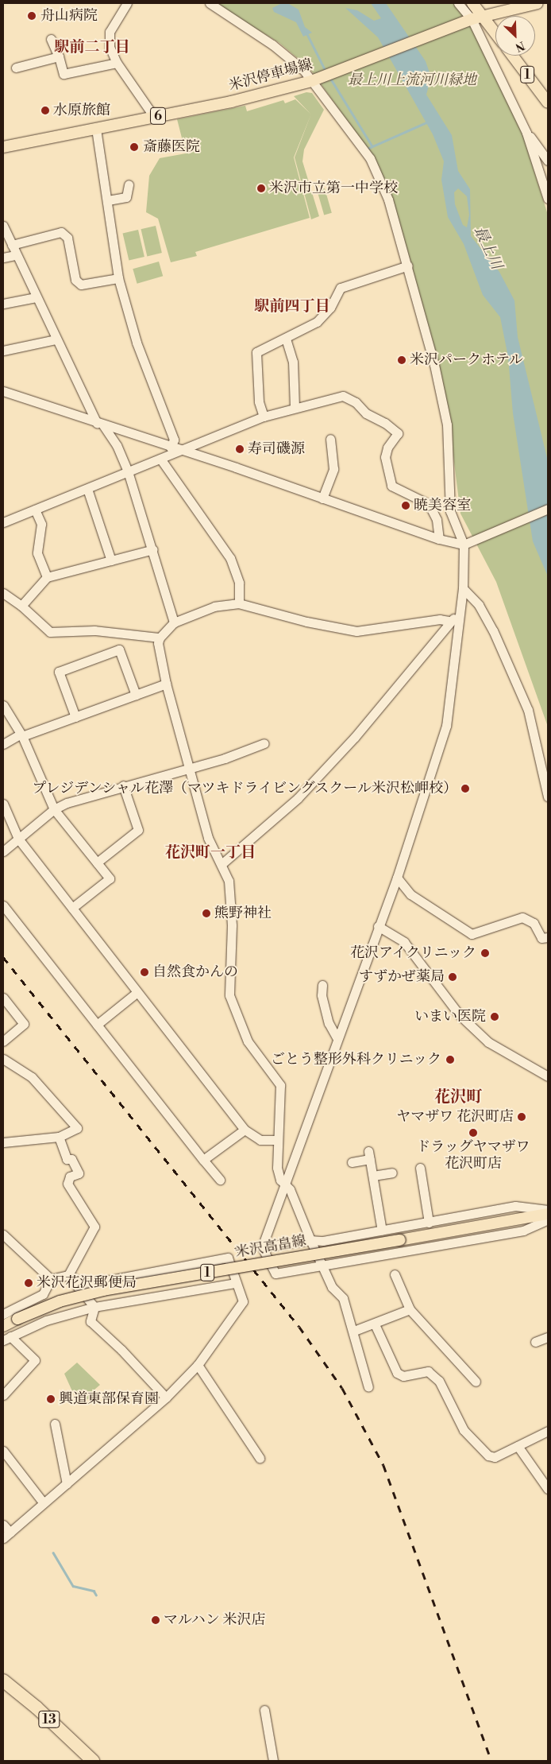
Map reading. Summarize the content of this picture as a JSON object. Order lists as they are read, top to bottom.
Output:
{
  "streets": {
    "highway": ["13"],
    "main road": [
      "1",
      "米沢停車場線",
      "6",
      "米沢高畠線"
    ]
  },
  "districts": [
    "駅前二丁目",
    "駅前四丁目",
    "花沢町一丁目",
    "花沢町"
  ],
  "water": ["最上川"],
  "parks": ["最上川上流河川緑地"],
  "places": [
    "舟山病院",
    "水原旅館",
    "斎藤医院",
    "米沢市立第一中学校",
    "米沢パークホテル",
    "寿司磯源",
    "暁美容室",
    "プレジデンシャル花澤（マツキドライビングスクール米沢松岬校）",
    "熊野神社",
    "花沢アイクリニック",
    "自然食かんの",
    "すずかぜ薬局",
    "いまい医院",
    "ごとう整形外科クリニック",
    "ヤマザワ 花沢町店",
    "ドラッグヤマザワ 花沢町店",
    "米沢花沢郵便局",
    "興道東部保育園",
    "マルハン 米沢店"
  ],
  "north": "bottom right"
}
